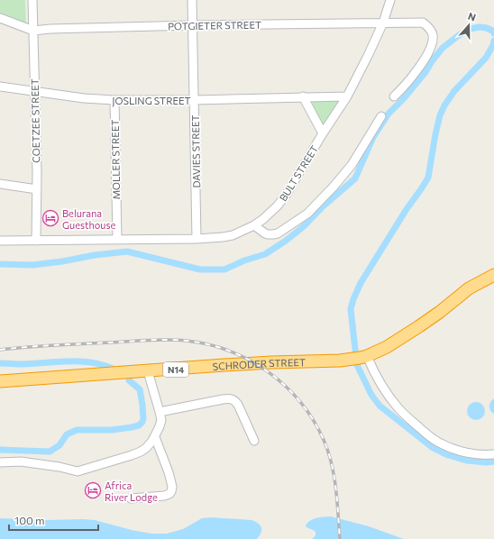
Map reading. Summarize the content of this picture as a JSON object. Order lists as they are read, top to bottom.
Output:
{
  "streets": {
    "highway": ["SCHRODER STREET", "N14"],
    "street": [
      "POTGIETER STREET",
      "JOSLING STREET",
      "COETZEE STREET",
      "DAVIES STREET",
      "MOLLER STREET",
      "BULT STREET"
    ]
  },
  "crossings": [
    ["POTGIETER STREET", "COETZEE STREET"],
    ["POTGIETER STREET", "DAVIES STREET"],
    ["POTGIETER STREET", "BULT STREET"],
    ["JOSLING STREET", "COETZEE STREET"],
    ["JOSLING STREET", "DAVIES STREET"],
    ["JOSLING STREET", "MOLLER STREET"],
    ["JOSLING STREET", "BULT STREET"],
    ["COETZEE STREET", "BULT STREET"],
    ["DAVIES STREET", "BULT STREET"],
    ["MOLLER STREET", "BULT STREET"]
  ],
  "places": {
    "hotel": ["Belurana Guesthouse", "Africa River Lodge"]
  },
  "scale_bar": "100 m",
  "north": "top"
}
